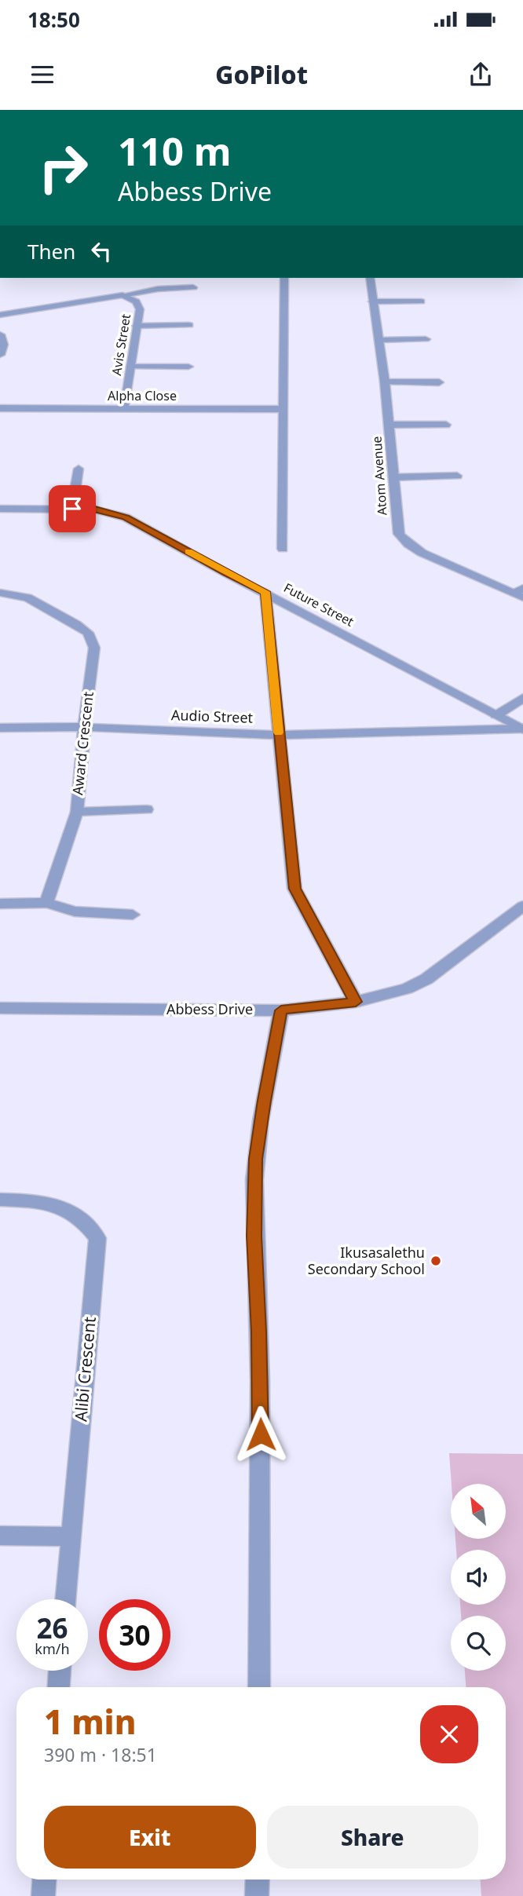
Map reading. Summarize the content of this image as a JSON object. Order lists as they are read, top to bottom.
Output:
{
  "streets": {
    "street": [
      "Avis Street",
      "Alpha Close",
      "Atom Avenue",
      "Future Street",
      "Audio Street",
      "Award Crescent",
      "Abbess Drive",
      "Alibi Crescent"
    ]
  },
  "crossings": [
    ["Avis Street", "Alpha Close"],
    ["Future Street", "Audio Street"],
    ["Audio Street", "Award Crescent"]
  ],
  "places": ["Ikusasalethu Secondary School"],
  "north": "top left",
  "page": {
    "status": "18:50",
    "header": "GoPilot",
    "turn": ["110 m", "Abbess Drive"],
    "then": "Then",
    "speed": "26 km/h",
    "limit": "30",
    "heading": ["1 min", "390 m · 18:51"],
    "buttons": ["Exit", "Share"]
  }
}
